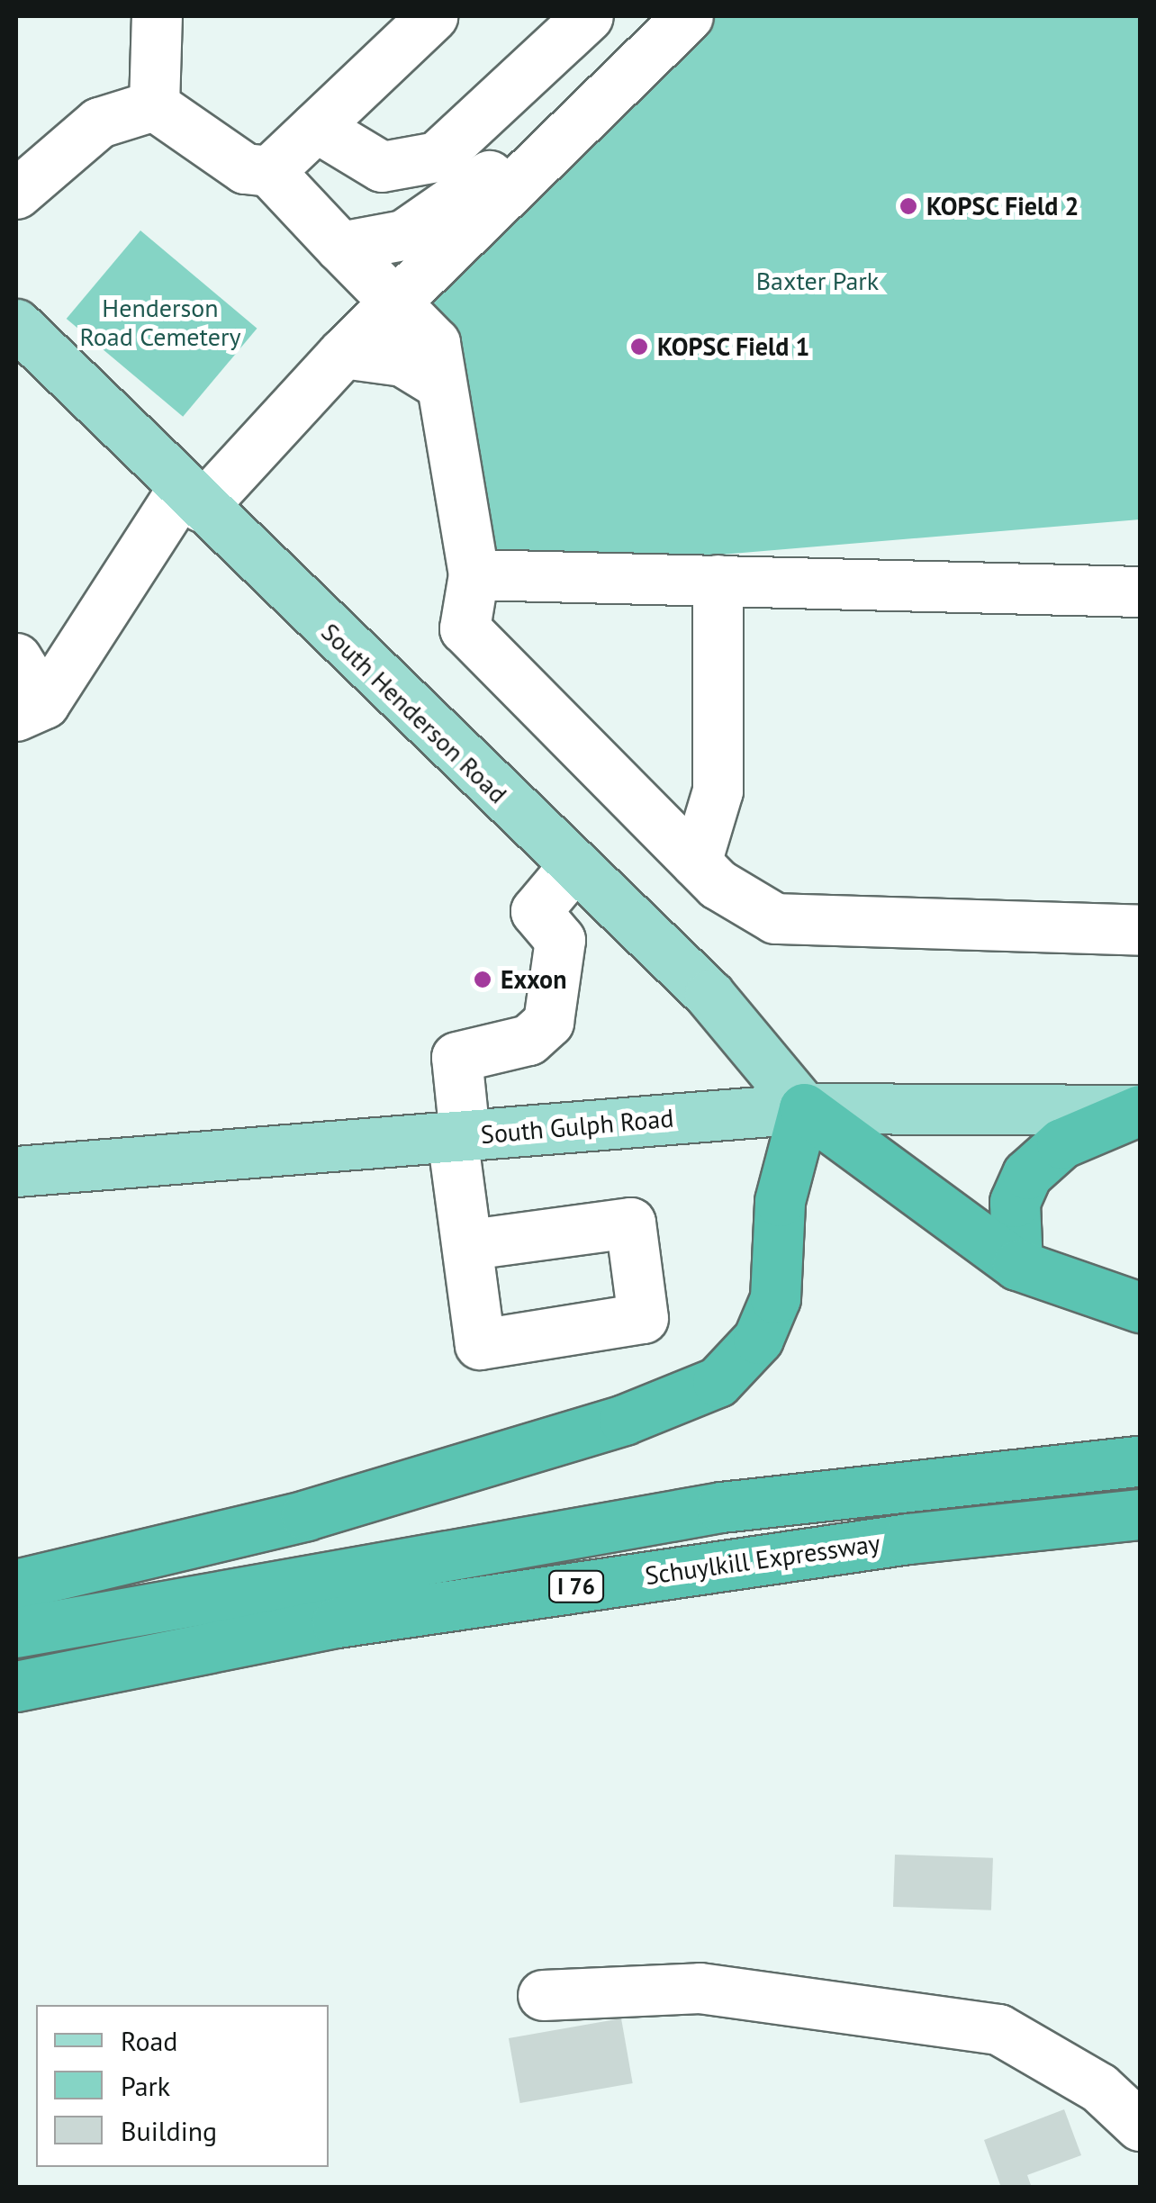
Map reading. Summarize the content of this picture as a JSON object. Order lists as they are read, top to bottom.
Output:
{
  "streets": {
    "highway": ["Schuylkill Expressway", "I 76"],
    "main road": ["South Henderson Road", "South Gulph Road"]
  },
  "crossings": [
    ["South Henderson Road", "South Gulph Road"]
  ],
  "parks": ["Baxter Park", "Henderson Road Cemetery"],
  "places": ["KOPSC Field 2", "KOPSC Field 1", "Exxon"],
  "legend": ["Road", "Park", "Building"]
}
